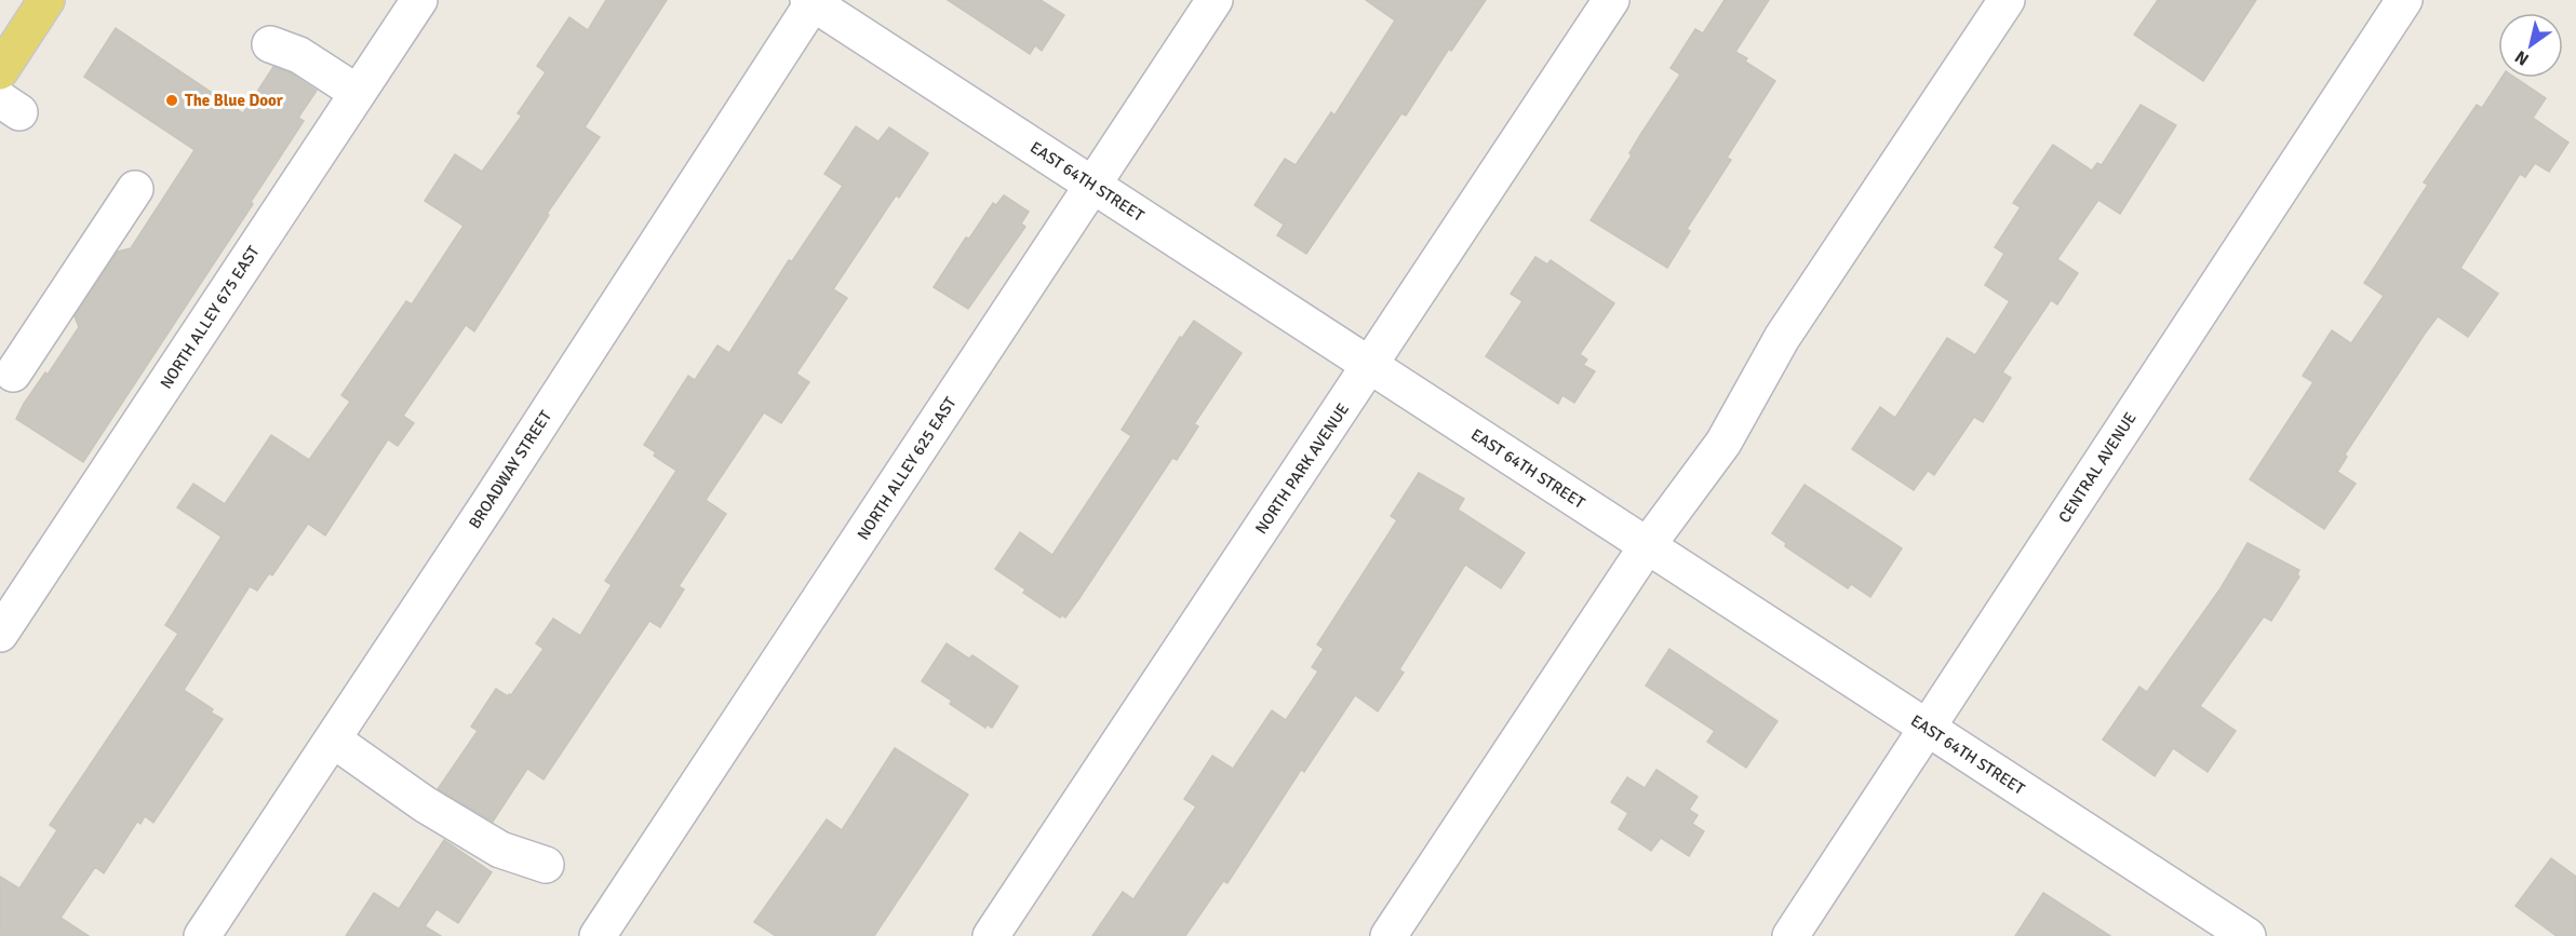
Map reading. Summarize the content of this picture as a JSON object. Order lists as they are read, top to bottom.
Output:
{
  "streets": {
    "street": [
      "EAST 64TH STREET",
      "NORTH ALLEY 675 EAST",
      "CENTRAL AVENUE",
      "NORTH ALLEY 625 EAST",
      "NORTH PARK AVENUE",
      "BROADWAY STREET"
    ]
  },
  "crossings": [
    ["EAST 64TH STREET", "CENTRAL AVENUE"],
    ["EAST 64TH STREET", "NORTH ALLEY 625 EAST"],
    ["EAST 64TH STREET", "NORTH PARK AVENUE"],
    ["EAST 64TH STREET", "BROADWAY STREET"]
  ],
  "places": ["The Blue Door"],
  "north": "bottom left"
}
